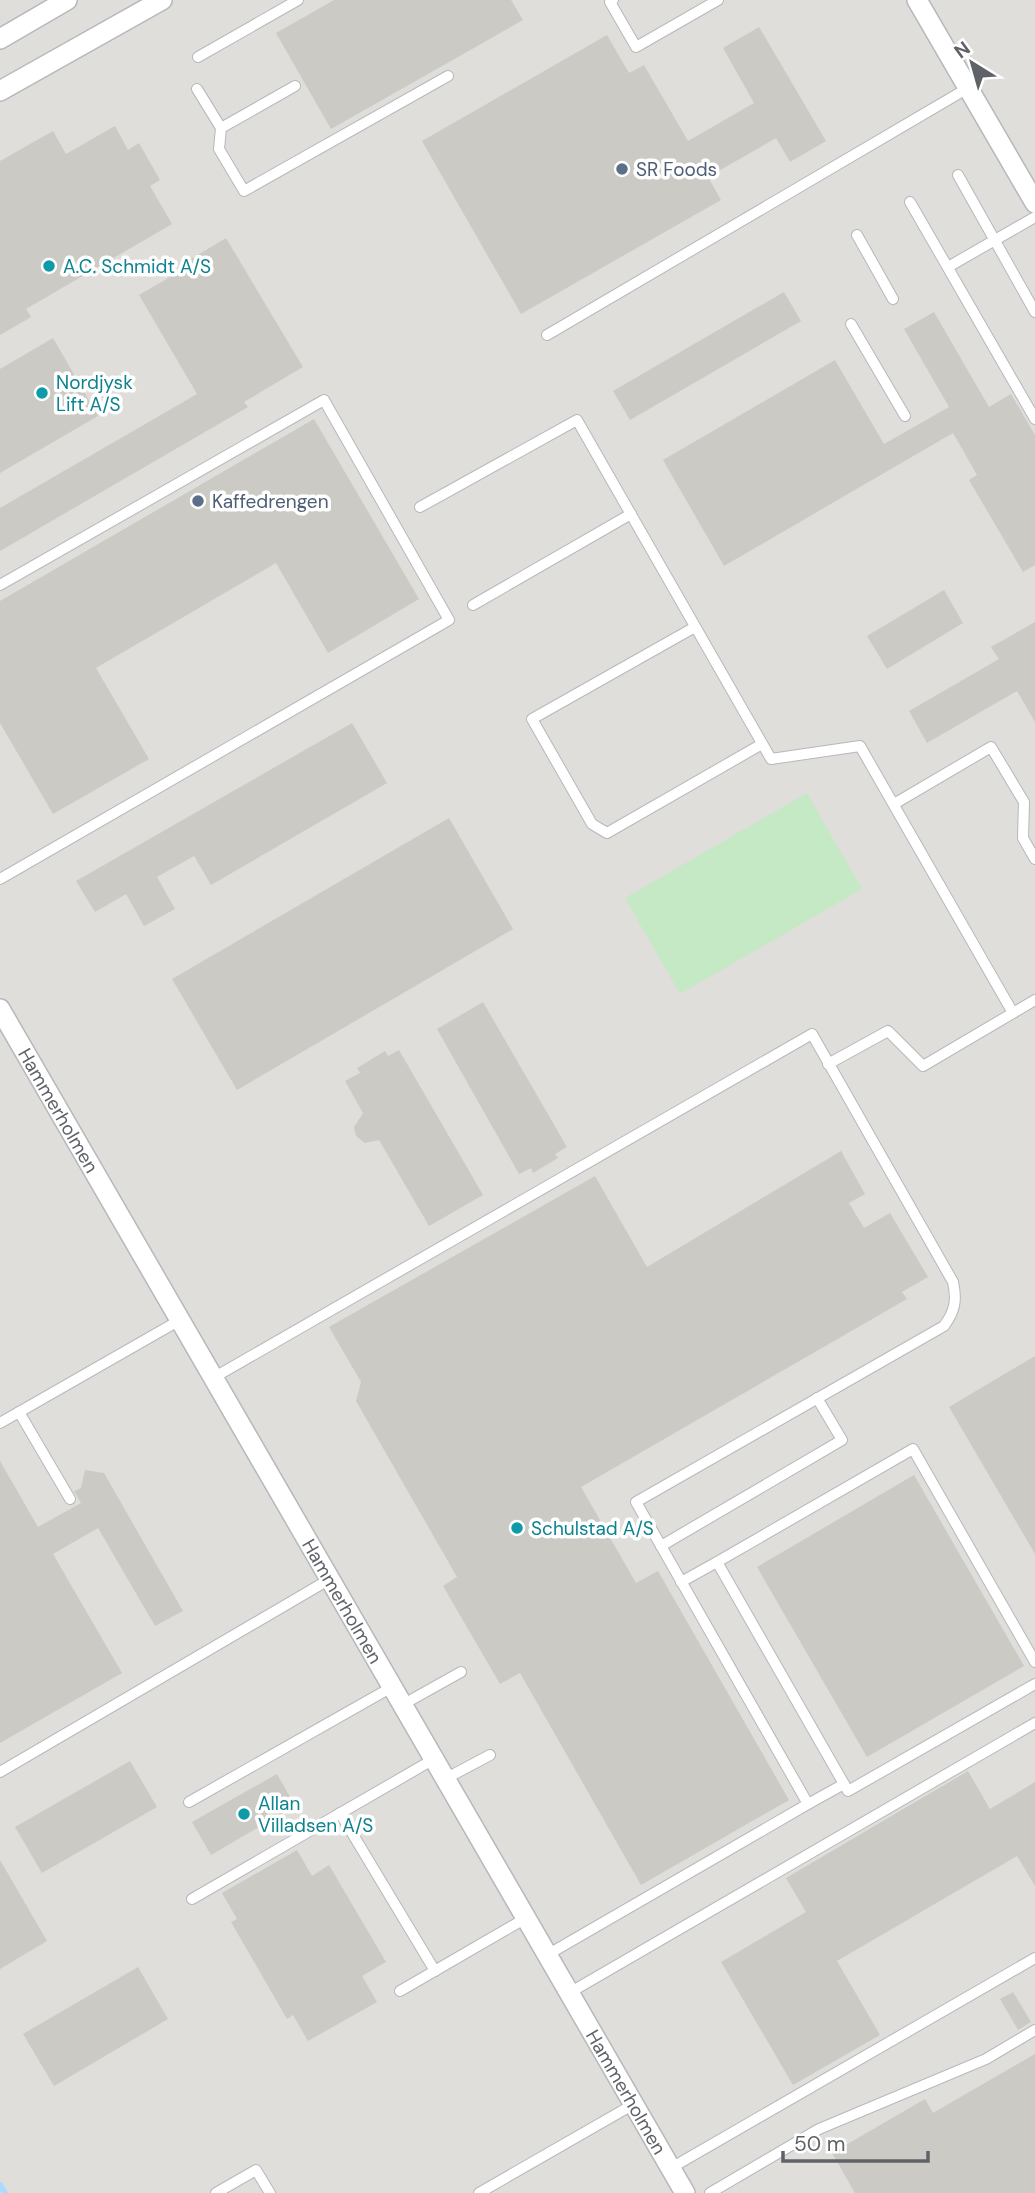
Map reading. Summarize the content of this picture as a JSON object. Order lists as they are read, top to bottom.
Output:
{
  "streets": {
    "street": ["Hammerholmen"]
  },
  "places": [
    "SR Foods",
    "A.C. Schmidt A/S",
    "Nordjysk Lift A/S",
    "Kaffedrengen",
    "Schulstad A/S",
    "Allan Villadsen A/S"
  ],
  "scale_bar": "50 m",
  "north": "top left"
}
